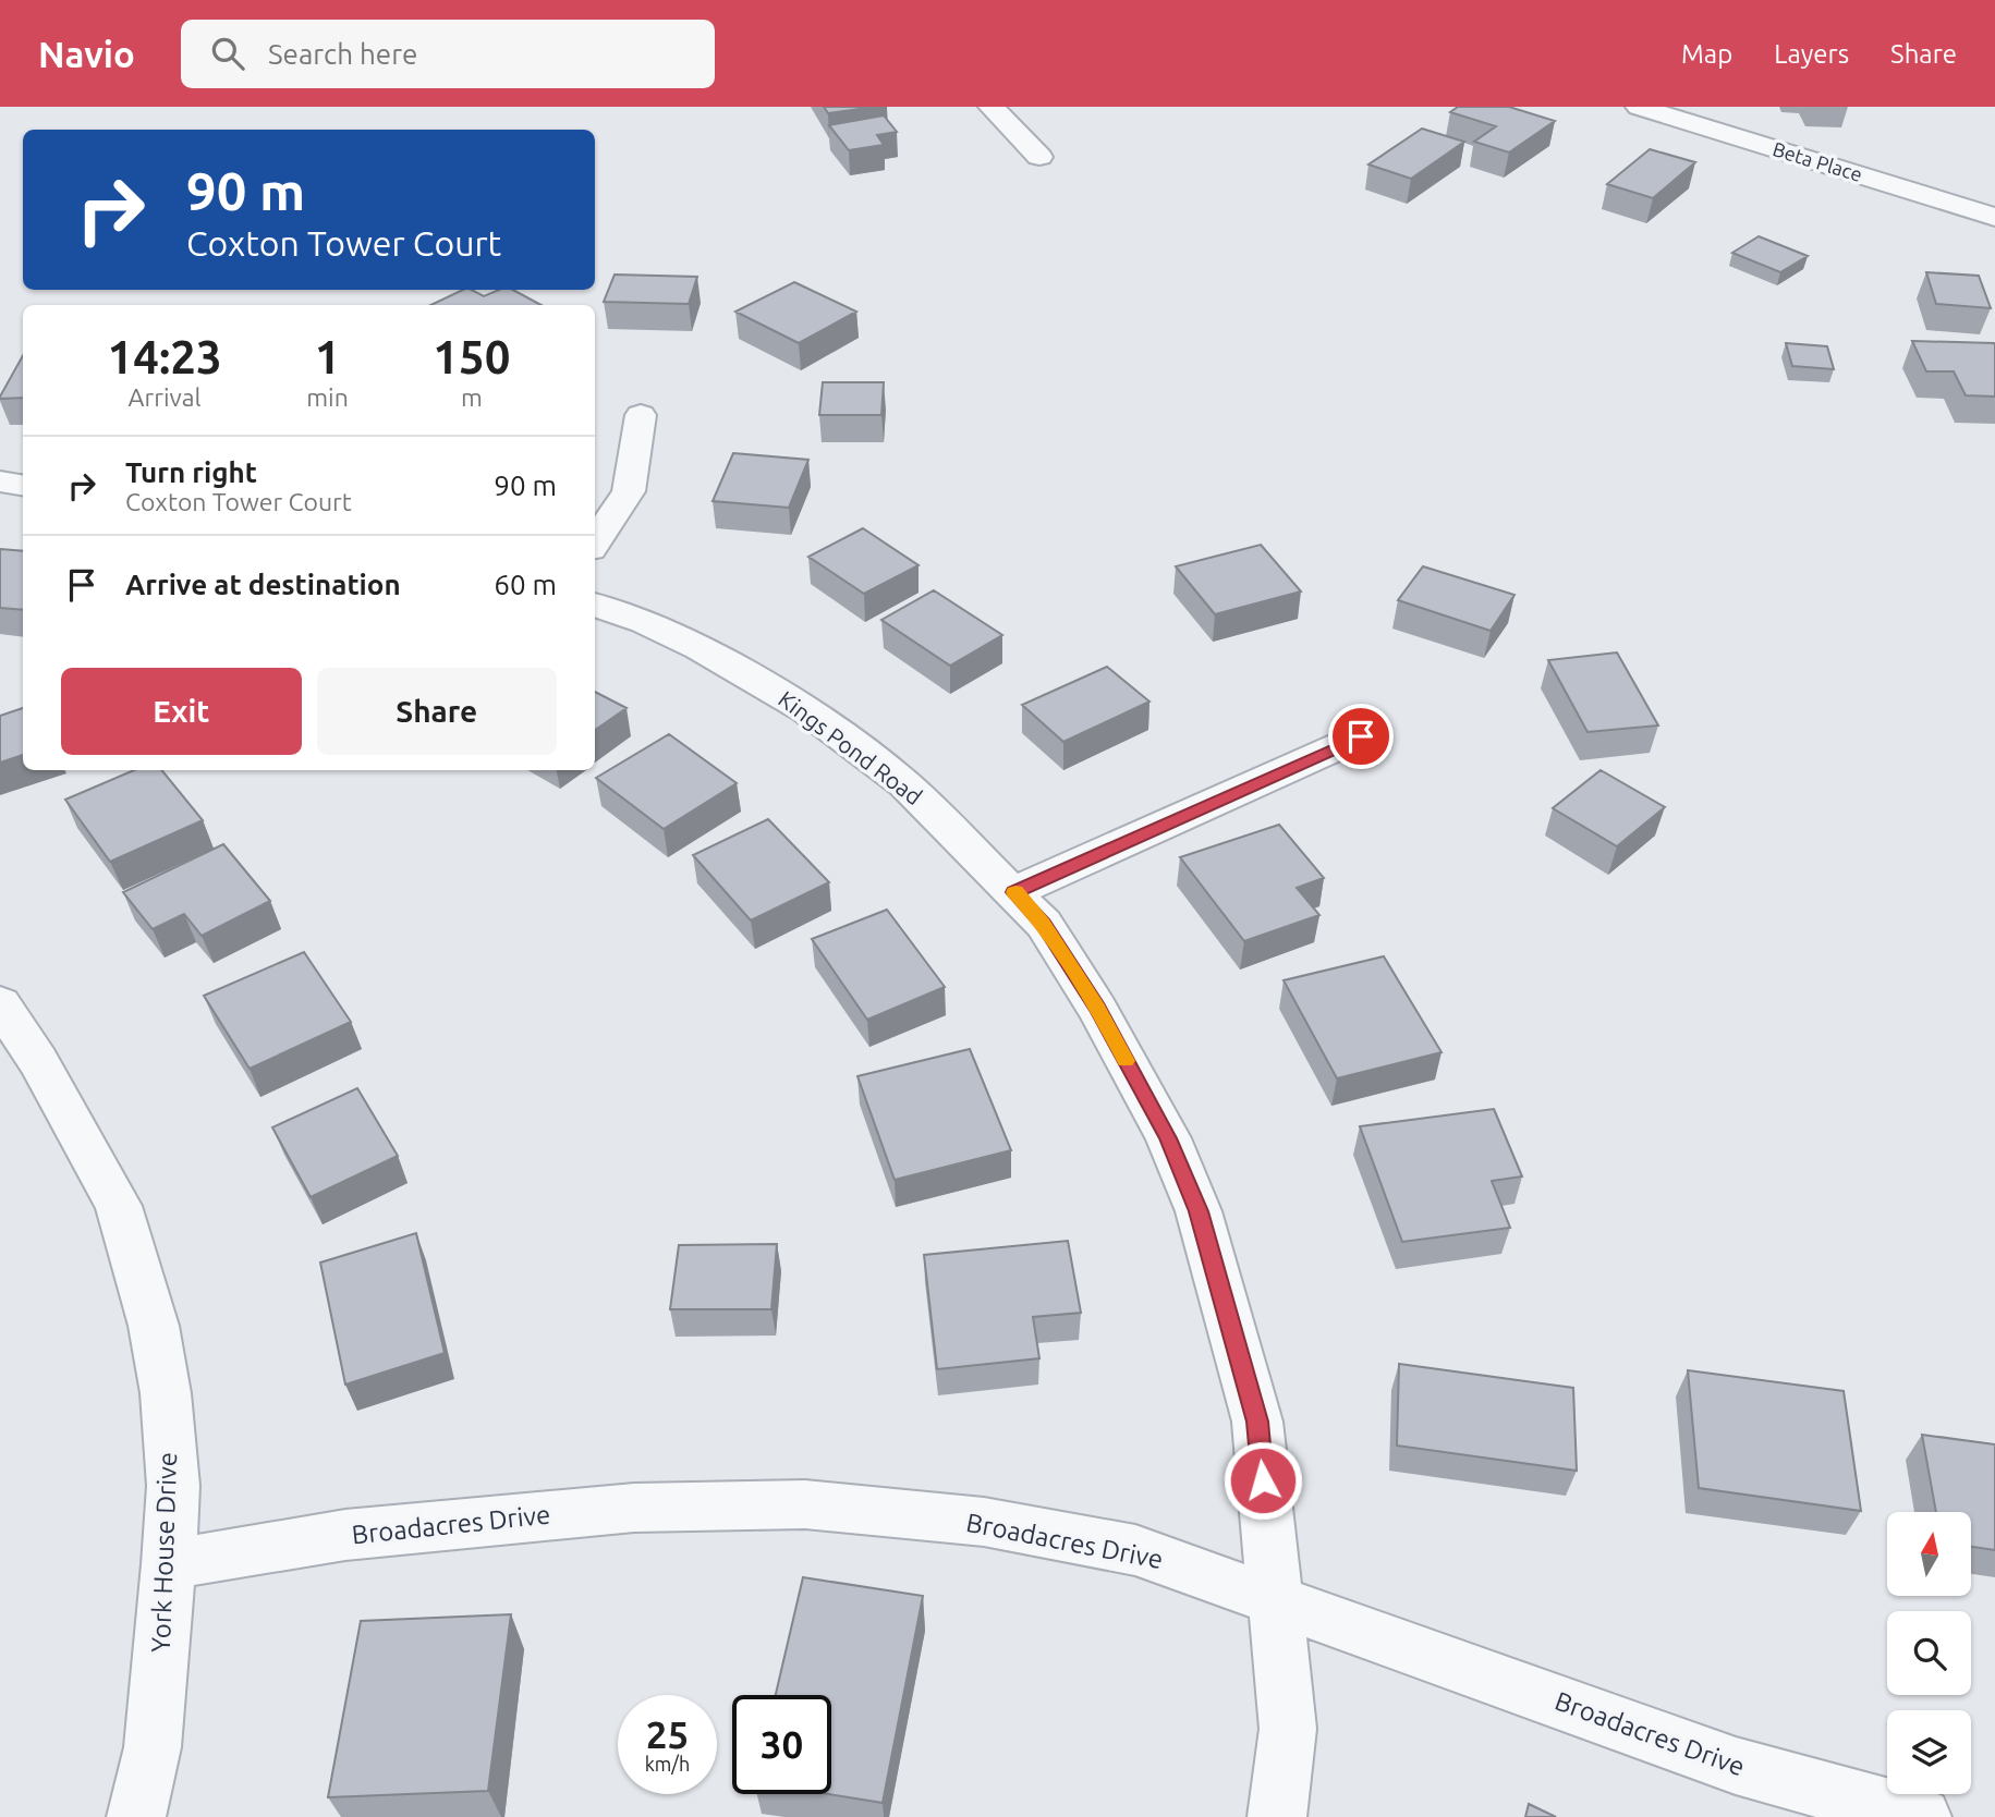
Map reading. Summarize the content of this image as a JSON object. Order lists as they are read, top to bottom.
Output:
{
  "streets": {
    "street": [
      "Beta Place",
      "Kings Pond Road",
      "Broadacres Drive",
      "York House Drive"
    ]
  },
  "crossings": [
    ["Kings Pond Road", "Broadacres Drive"],
    ["Broadacres Drive", "York House Drive"]
  ],
  "north": "top",
  "page": {
    "header": "Navio",
    "search": "Search here",
    "nav": ["Map", "Layers", "Share"],
    "turn": ["90 m", "Coxton Tower Court"],
    "eta": [
      "14:23",
      "Arrival",
      "1",
      "min",
      "150",
      "m"
    ],
    "list": [
      {
        "name": "Turn right",
        "note": "Coxton Tower Court",
        "value": "90 m"
      },
      {
        "name": "Arrive at destination",
        "value": "60 m"
      }
    ],
    "buttons": ["Exit", "Share"],
    "speed": "25 km/h",
    "limit": "30"
  }
}
